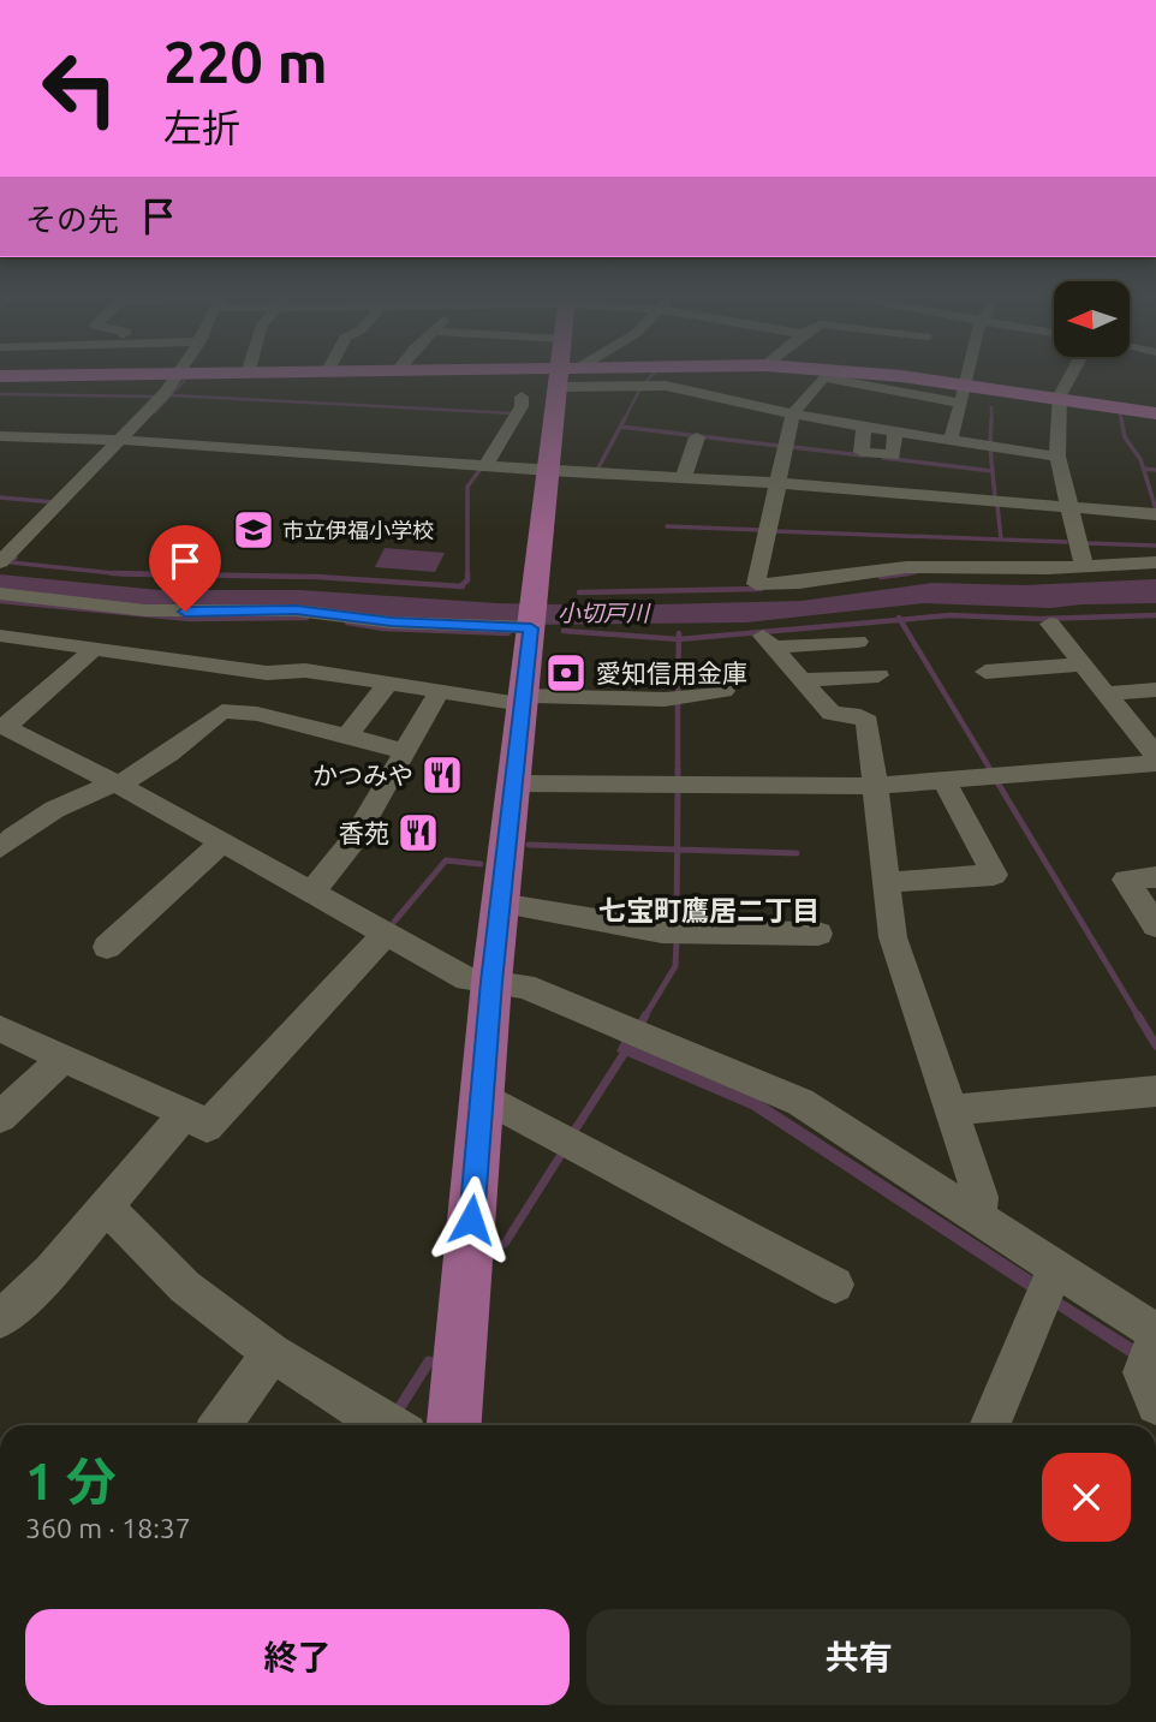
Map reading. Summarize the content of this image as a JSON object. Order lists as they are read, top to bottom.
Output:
{
  "districts": ["七宝町鷹居二丁目"],
  "water": ["小切戸川"],
  "places": {
    "school or university": ["市立伊福小学校"],
    "bank": ["愛知信用金庫"],
    "restaurant": ["かつみや", "香苑"]
  },
  "north": "left",
  "page": {
    "turn": ["220 m", "左折"],
    "then": "その先",
    "heading": ["1 分", "360 m · 18:37"],
    "buttons": ["終了", "共有"]
  }
}
